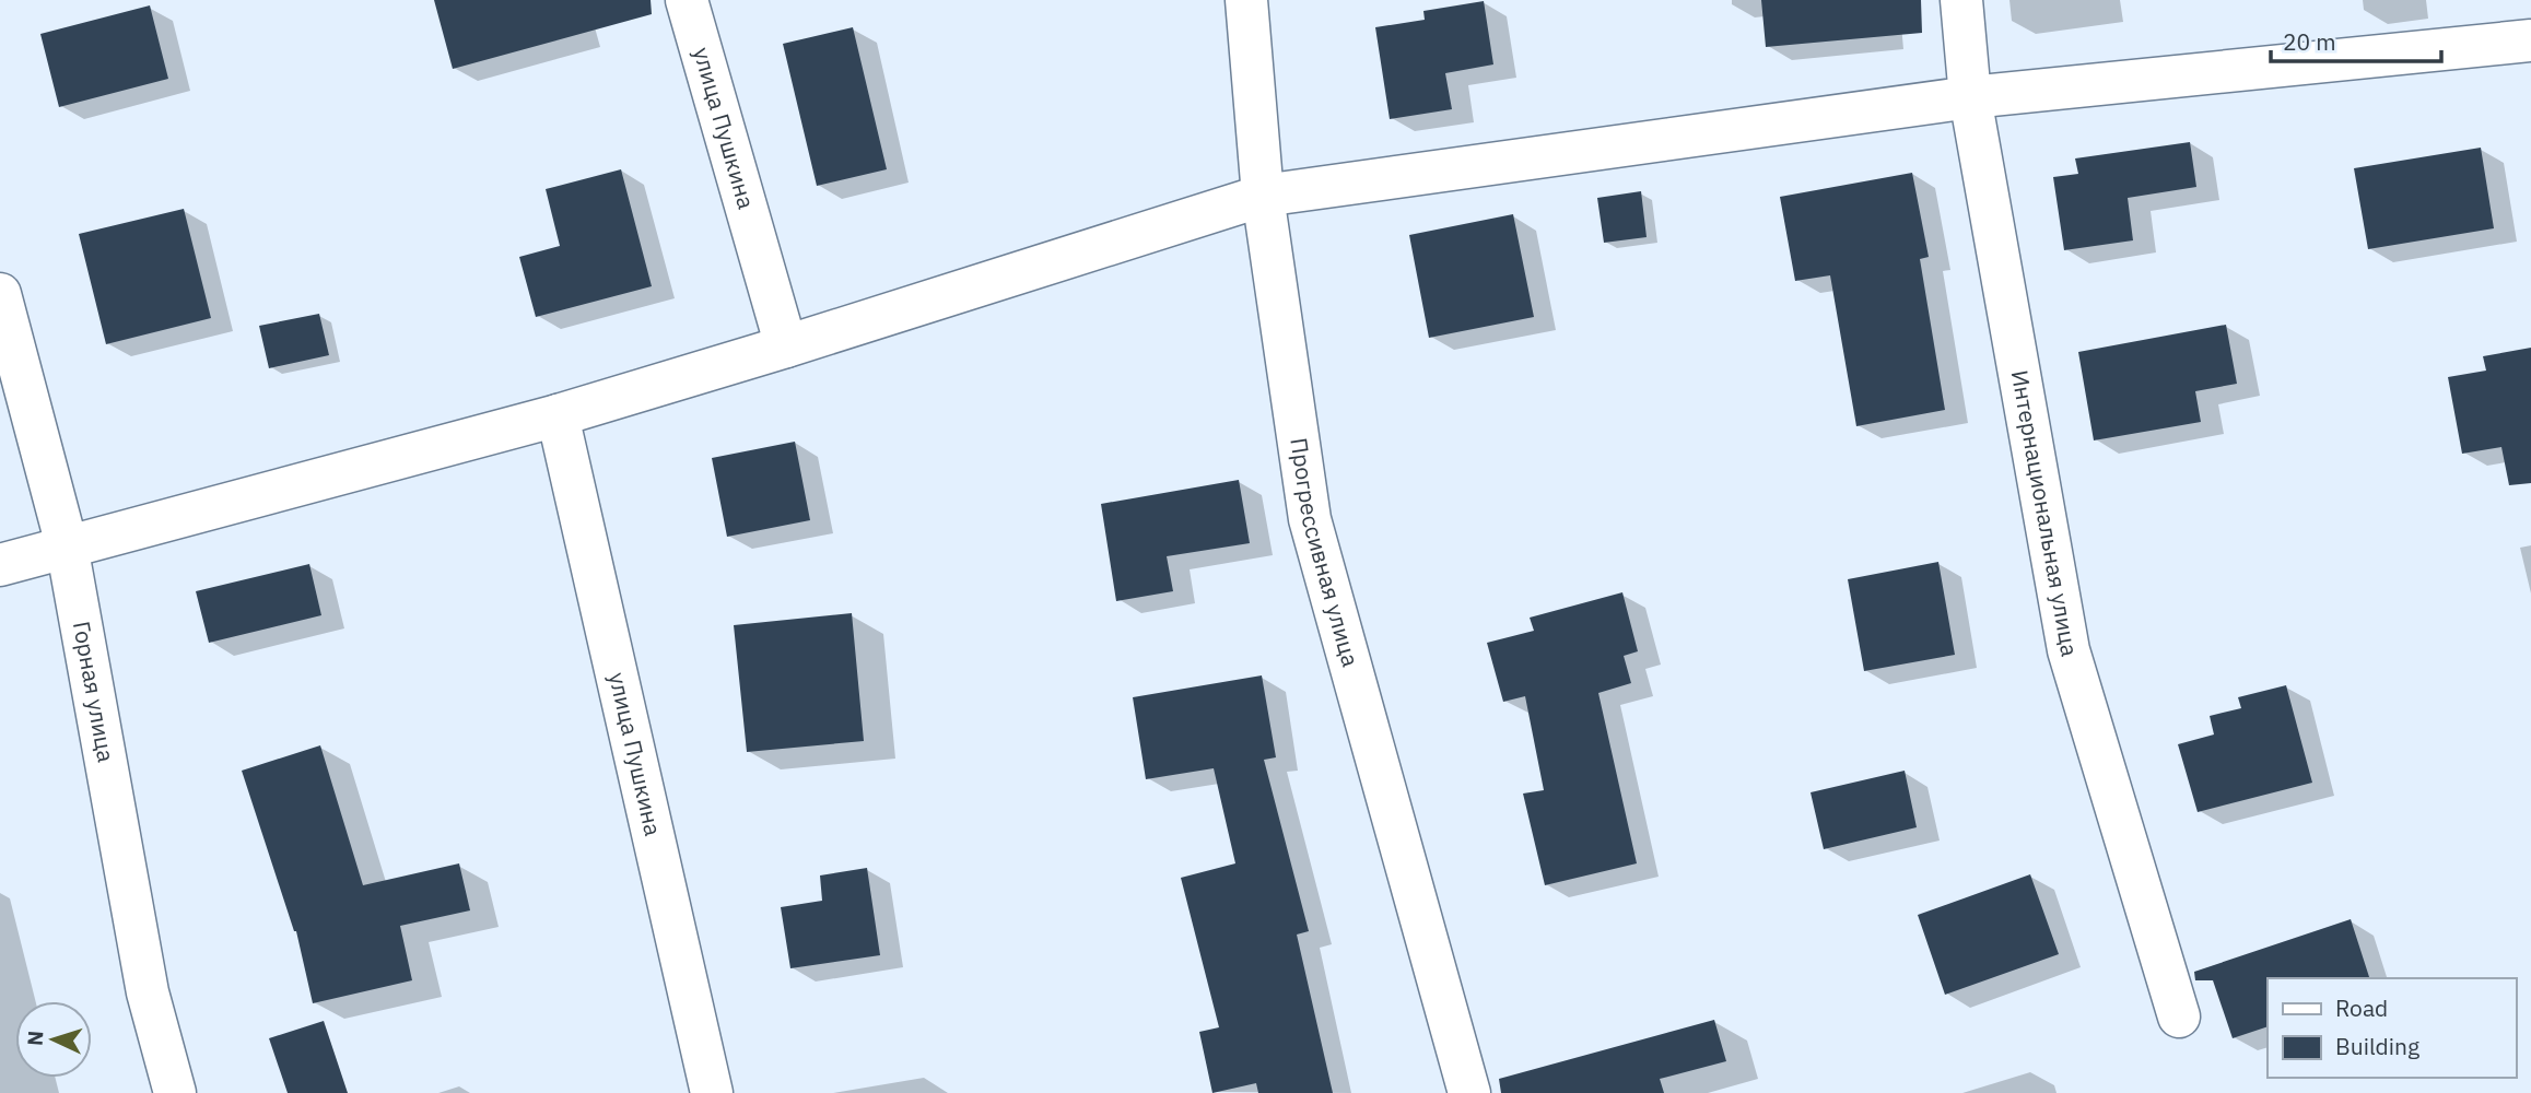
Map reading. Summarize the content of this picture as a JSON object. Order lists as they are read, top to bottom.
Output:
{
  "streets": {
    "street": [
      "улица Пушкина",
      "Интернациональная улица",
      "Прогрессивная улица",
      "Горная улица"
    ]
  },
  "legend": ["Road", "Building"],
  "scale_bar": "20 m",
  "north": "left"
}
